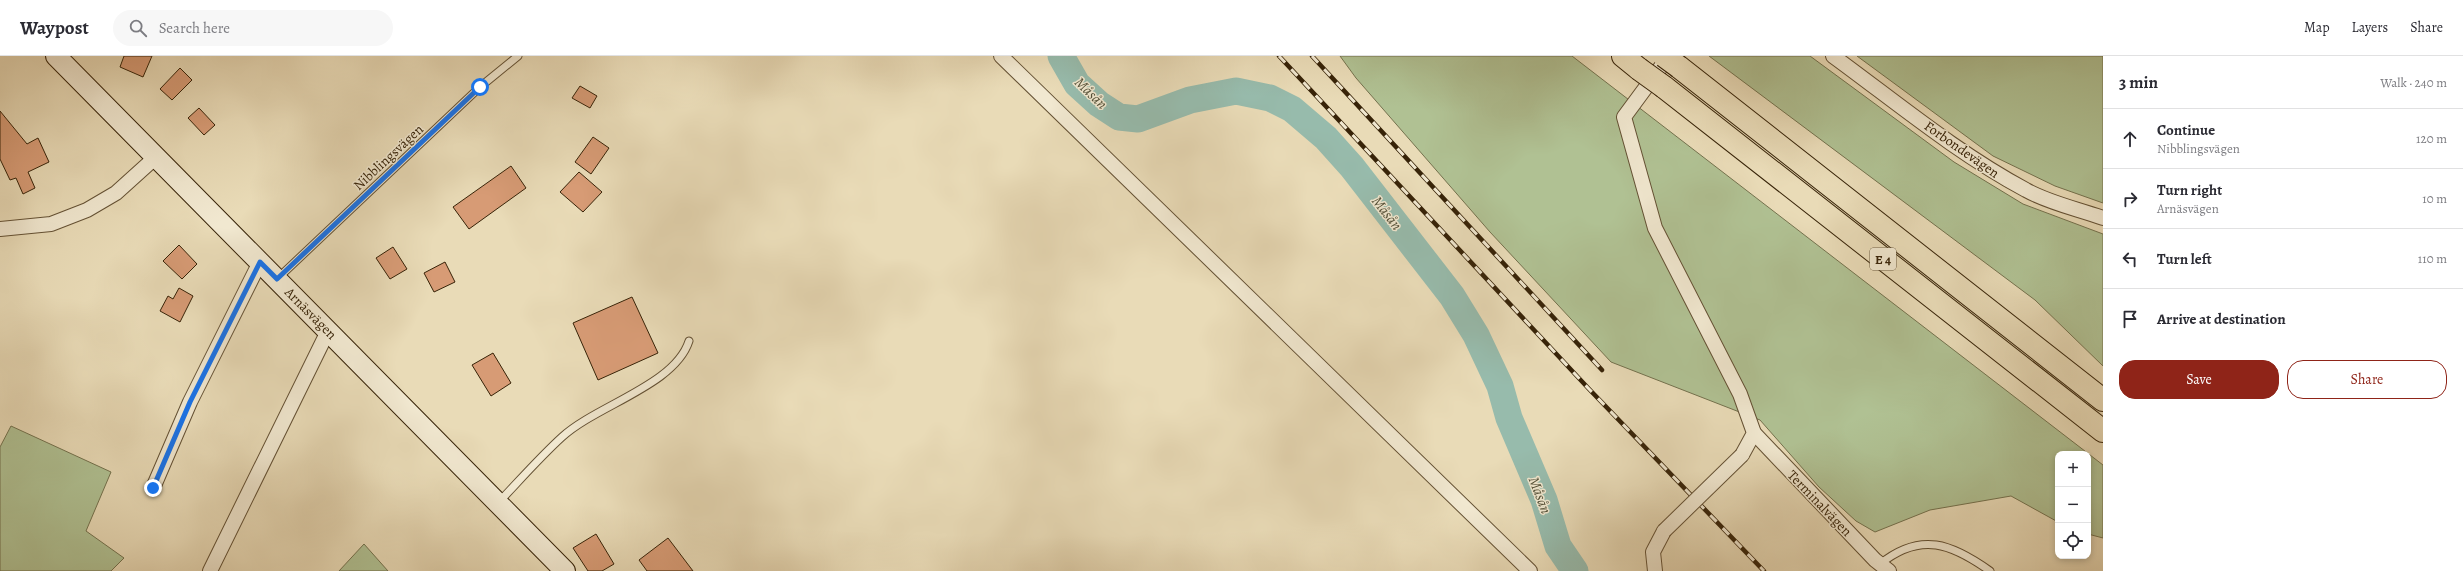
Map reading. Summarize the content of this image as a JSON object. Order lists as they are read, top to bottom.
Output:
{
  "streets": {
    "highway": ["E 4"],
    "street": ["Forbondevägen", "Arnäsvägen", "Terminalvägen"],
    "lane": ["Nibblingsvägen"]
  },
  "crossings": [
    ["Nibblingsvägen", "Arnäsvägen"]
  ],
  "water": ["Måsån"],
  "page": {
    "header": "Waypost",
    "search": "Search here",
    "nav": ["Map", "Layers", "Share"],
    "heading": ["3 min", "Walk · 240 m"],
    "list": [
      ["Continue", "Nibblingsvägen", "120 m"],
      ["Turn right", "Arnäsvägen", "10 m"],
      ["Turn left", "110 m"],
      "Arrive at destination"
    ],
    "buttons": ["Save", "Share"],
    "map_buttons": ["+", "−"]
  }
}
